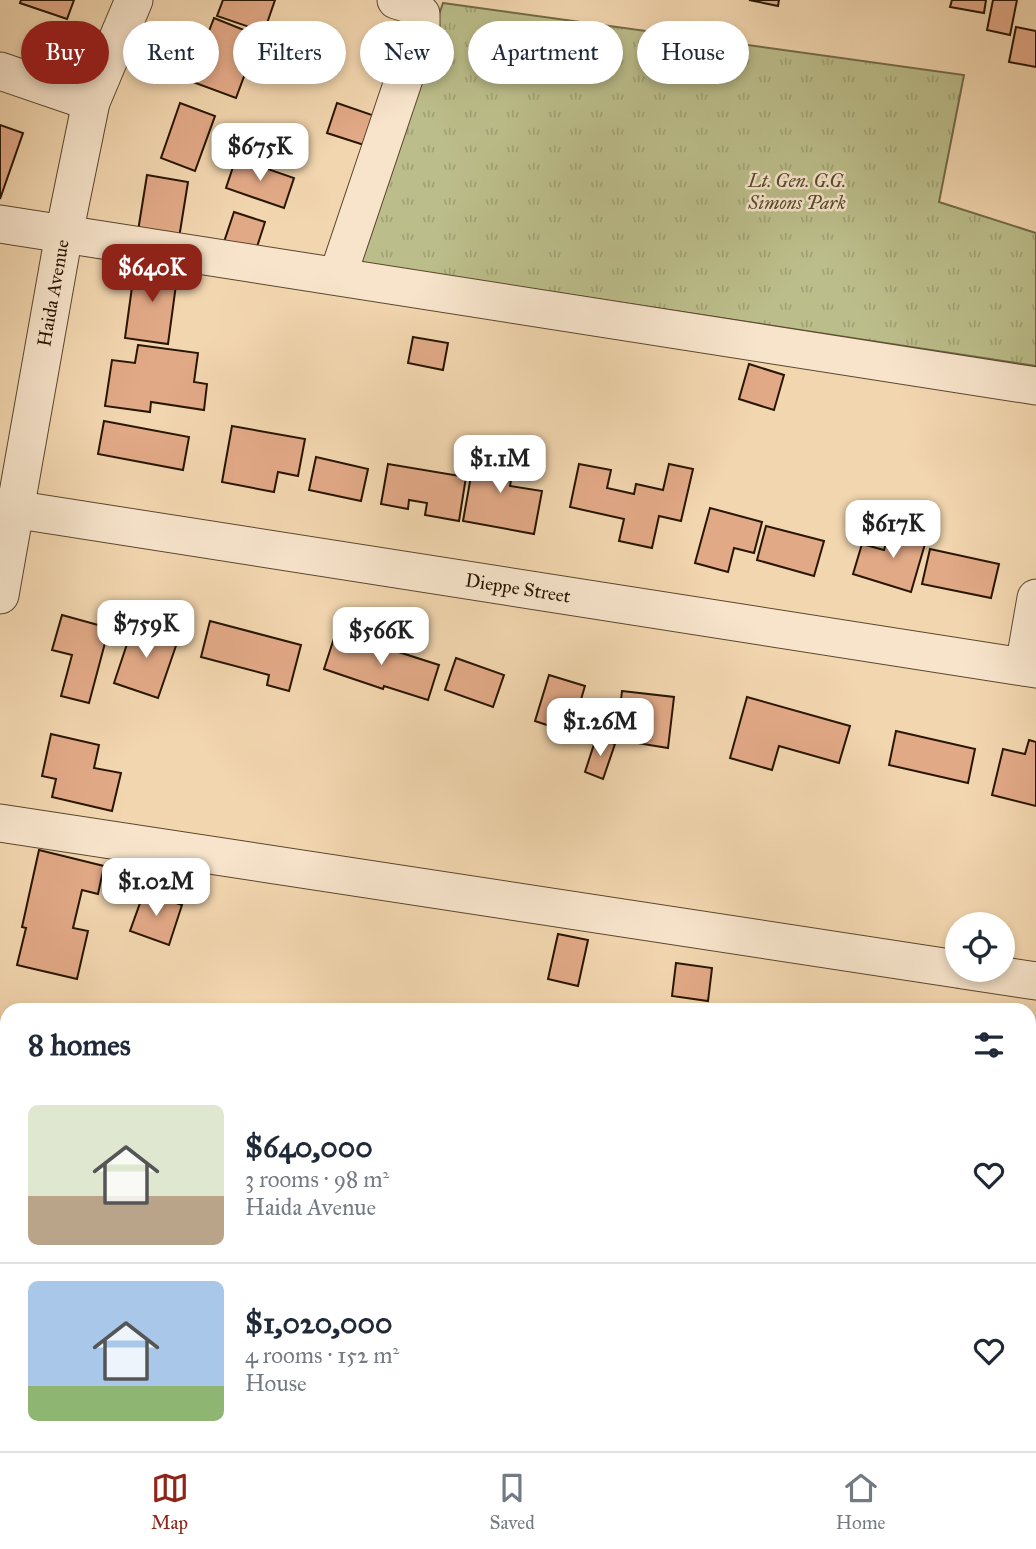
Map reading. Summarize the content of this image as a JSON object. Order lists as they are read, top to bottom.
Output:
{
  "streets": {
    "street": ["Haida Avenue", "Dieppe Street"]
  },
  "crossings": [
    ["Haida Avenue", "Dieppe Street"]
  ],
  "parks": ["Lt. Gen. G.G. Simons Park"],
  "page": {
    "chip": [
      "Buy",
      "Rent",
      "Filters",
      "New",
      "Apartment",
      "House"
    ],
    "price": [
      "$675K",
      "$640K",
      "$1.1M",
      "$617K",
      "$759K",
      "$566K",
      "$1.26M",
      "$1.02M"
    ],
    "heading": "8 homes",
    "list": [
      {
        "name": "$640,000",
        "note": "3 rooms · 98 m² · Haida Avenue"
      },
      {
        "name": "$1,020,000",
        "note": "4 rooms · 152 m² · House"
      }
    ],
    "tabs": ["Map", "Saved", "Home"]
  }
}
